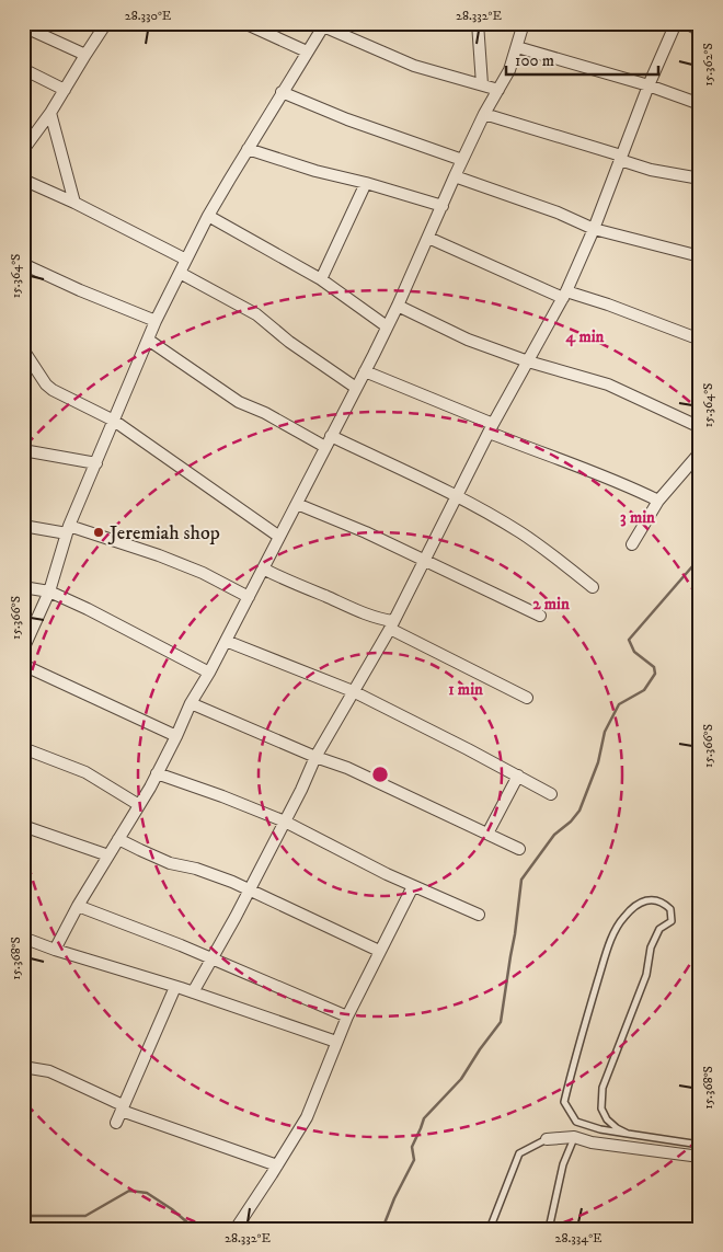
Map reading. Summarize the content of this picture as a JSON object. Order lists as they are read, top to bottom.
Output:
{
  "places": ["Jeremiah shop"],
  "scale_bar": "100 m",
  "coordinates": [
    "28.330°E",
    "28.332°E",
    "15.362°S",
    "15.364°S",
    "15.366°S",
    "15.368°S",
    "28.334°E"
  ],
  "rings": [
    "4 min",
    "3 min",
    "2 min",
    "1 min"
  ]
}
